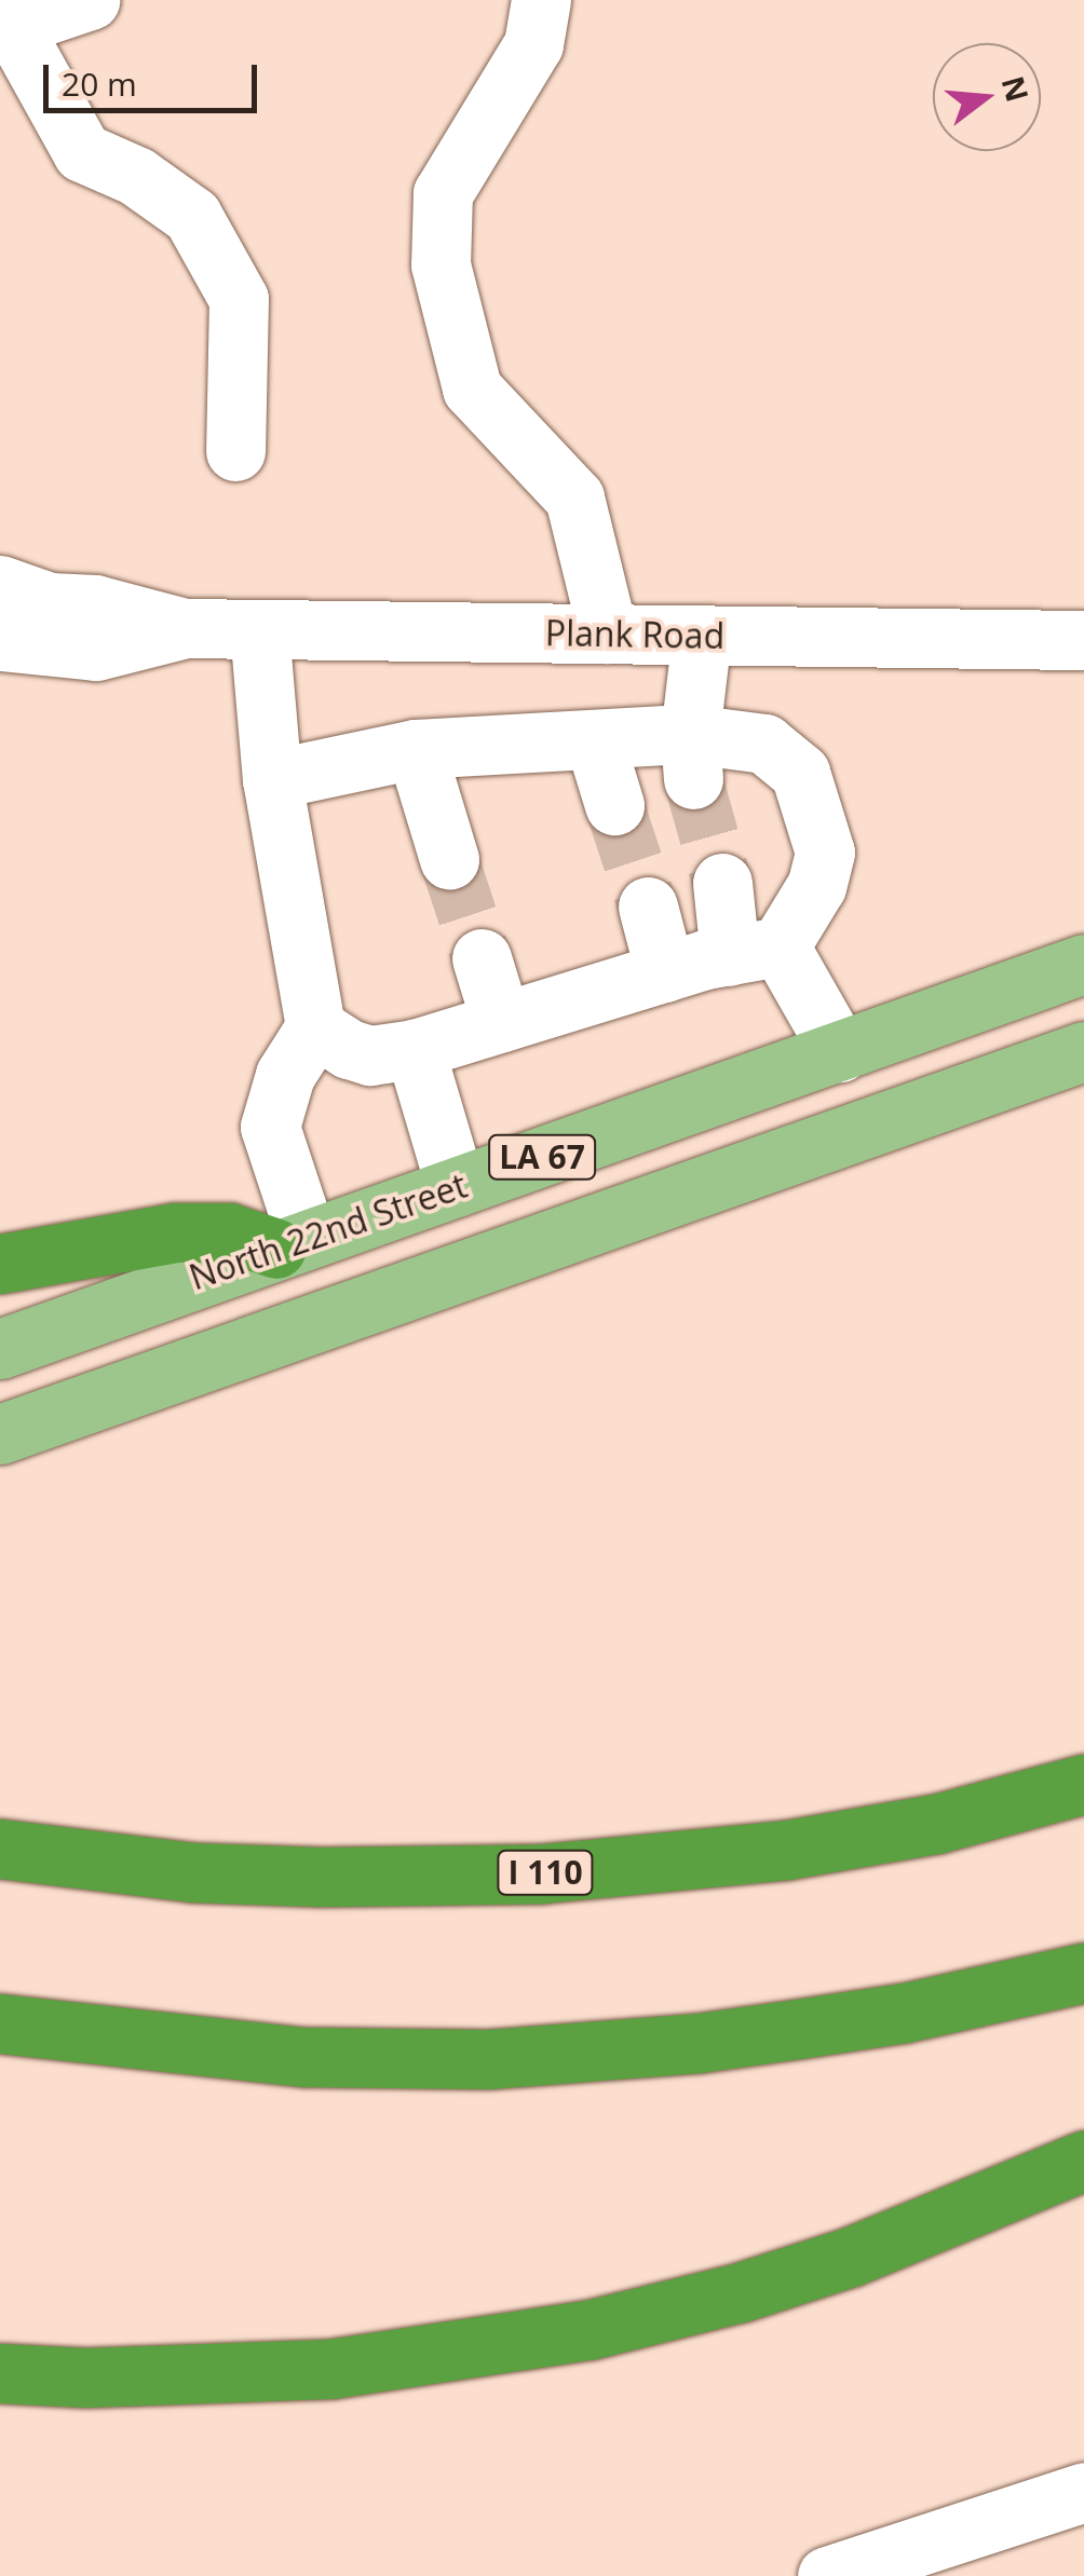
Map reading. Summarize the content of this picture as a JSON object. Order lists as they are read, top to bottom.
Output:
{
  "streets": {
    "highway": ["I 110"],
    "main road": ["LA 67", "North 22nd Street"],
    "street": ["Plank Road"]
  },
  "scale_bar": "20 m",
  "north": "right"
}
